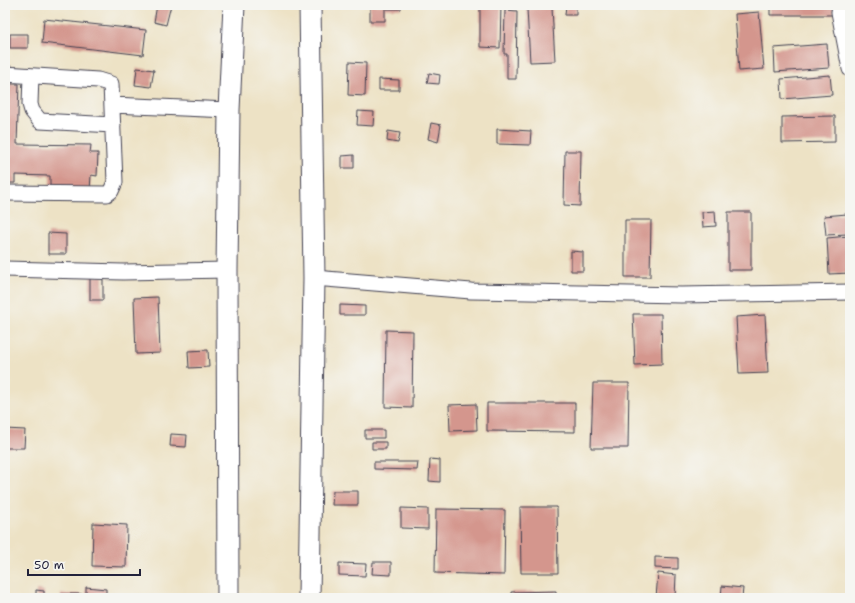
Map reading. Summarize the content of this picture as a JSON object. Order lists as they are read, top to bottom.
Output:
{
  "scale_bar": "50 m"
}
